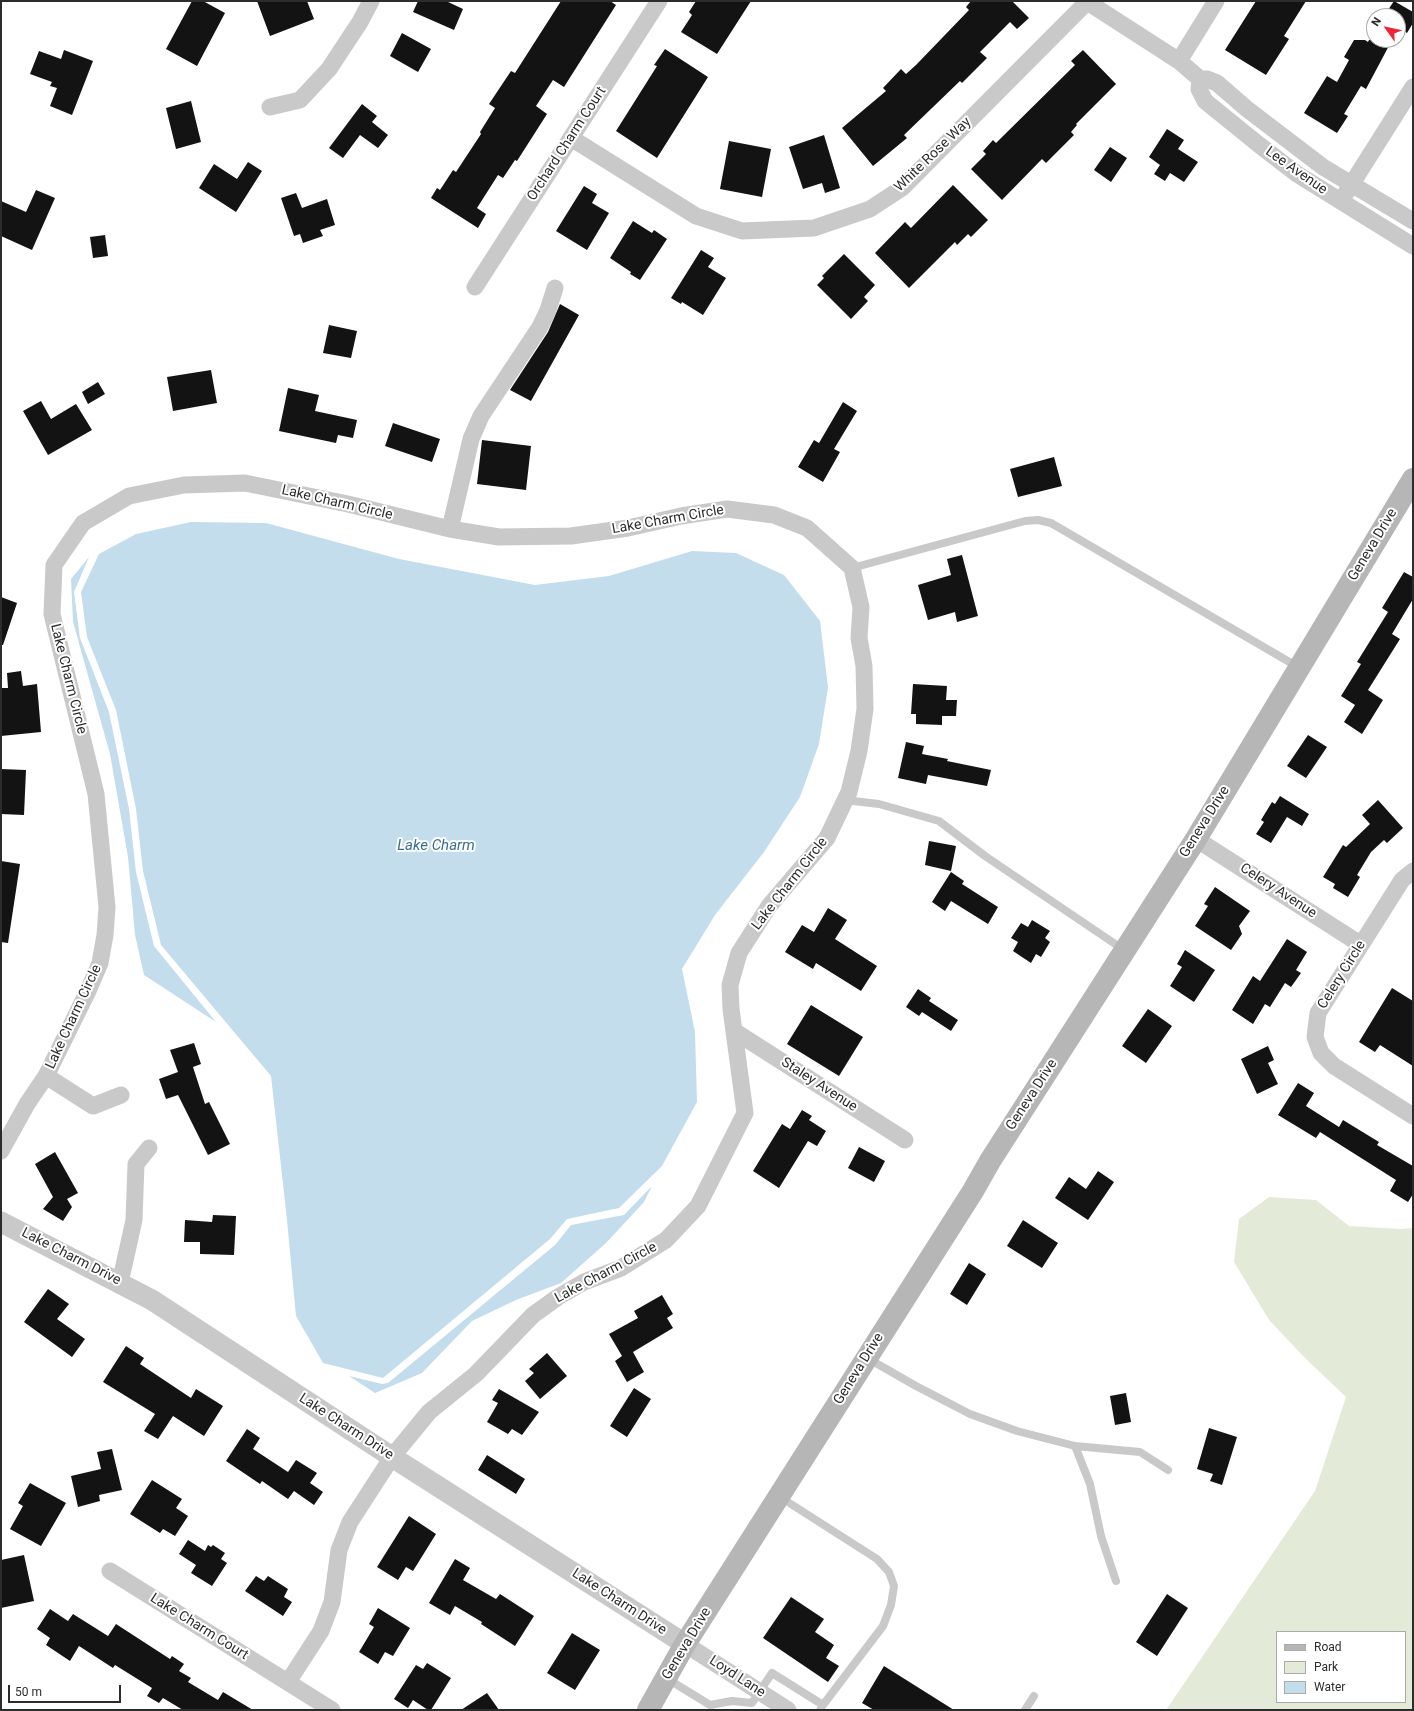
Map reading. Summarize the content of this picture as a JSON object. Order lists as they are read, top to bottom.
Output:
{
  "streets": {
    "main road": ["Geneva Drive"],
    "street": [
      "Orchard Charm Court",
      "White Rose Way",
      "Lee Avenue",
      "Lake Charm Circle",
      "Celery Avenue",
      "Celery Circle",
      "Staley Avenue",
      "Lake Charm Drive",
      "Lake Charm Court",
      "Loyd Lane"
    ]
  },
  "crossings": [
    ["Orchard Charm Court", "White Rose Way"],
    ["White Rose Way", "Lee Avenue"],
    ["Lake Charm Circle", "Staley Avenue"],
    ["Lake Charm Circle", "Lake Charm Drive"],
    ["Geneva Drive", "Celery Avenue"],
    ["Geneva Drive", "Lake Charm Drive"],
    ["Geneva Drive", "Loyd Lane"],
    ["Celery Avenue", "Celery Circle"],
    ["Lake Charm Drive", "Loyd Lane"]
  ],
  "water": ["Lake Charm"],
  "legend": ["Road", "Park", "Water"],
  "scale_bar": "50 m",
  "north": "top left"
}
